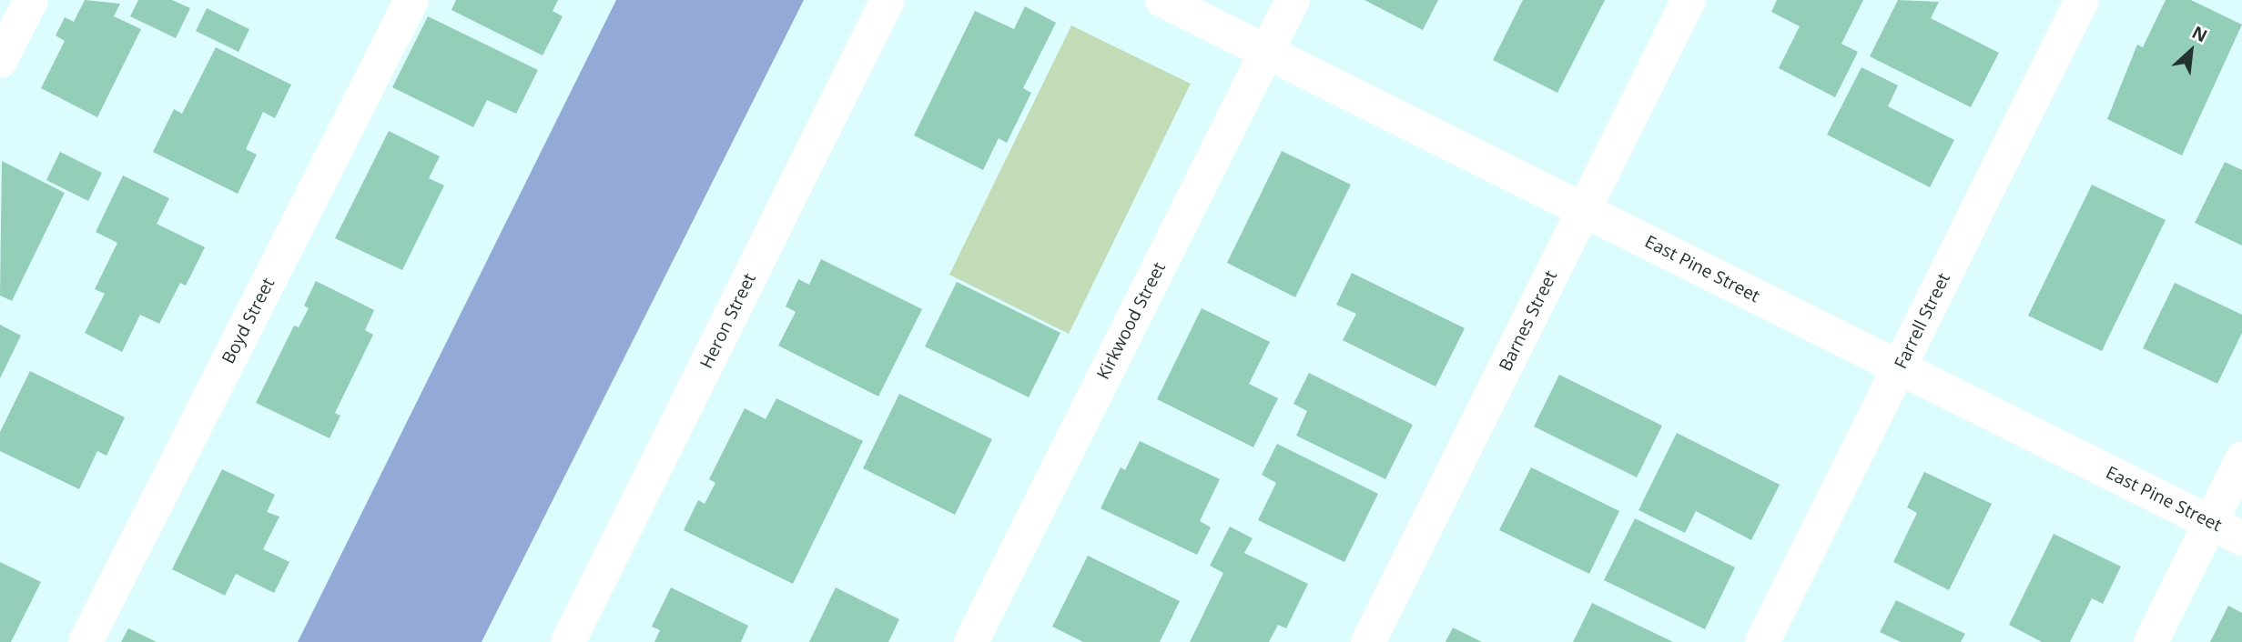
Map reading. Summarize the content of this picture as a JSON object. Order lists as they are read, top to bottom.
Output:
{
  "streets": {
    "street": [
      "East Pine Street",
      "Boyd Street",
      "Heron Street",
      "Kirkwood Street",
      "Barnes Street",
      "Farrell Street"
    ]
  },
  "crossings": [
    ["East Pine Street", "Kirkwood Street"],
    ["East Pine Street", "Barnes Street"],
    ["East Pine Street", "Farrell Street"]
  ],
  "north": "top right"
}
